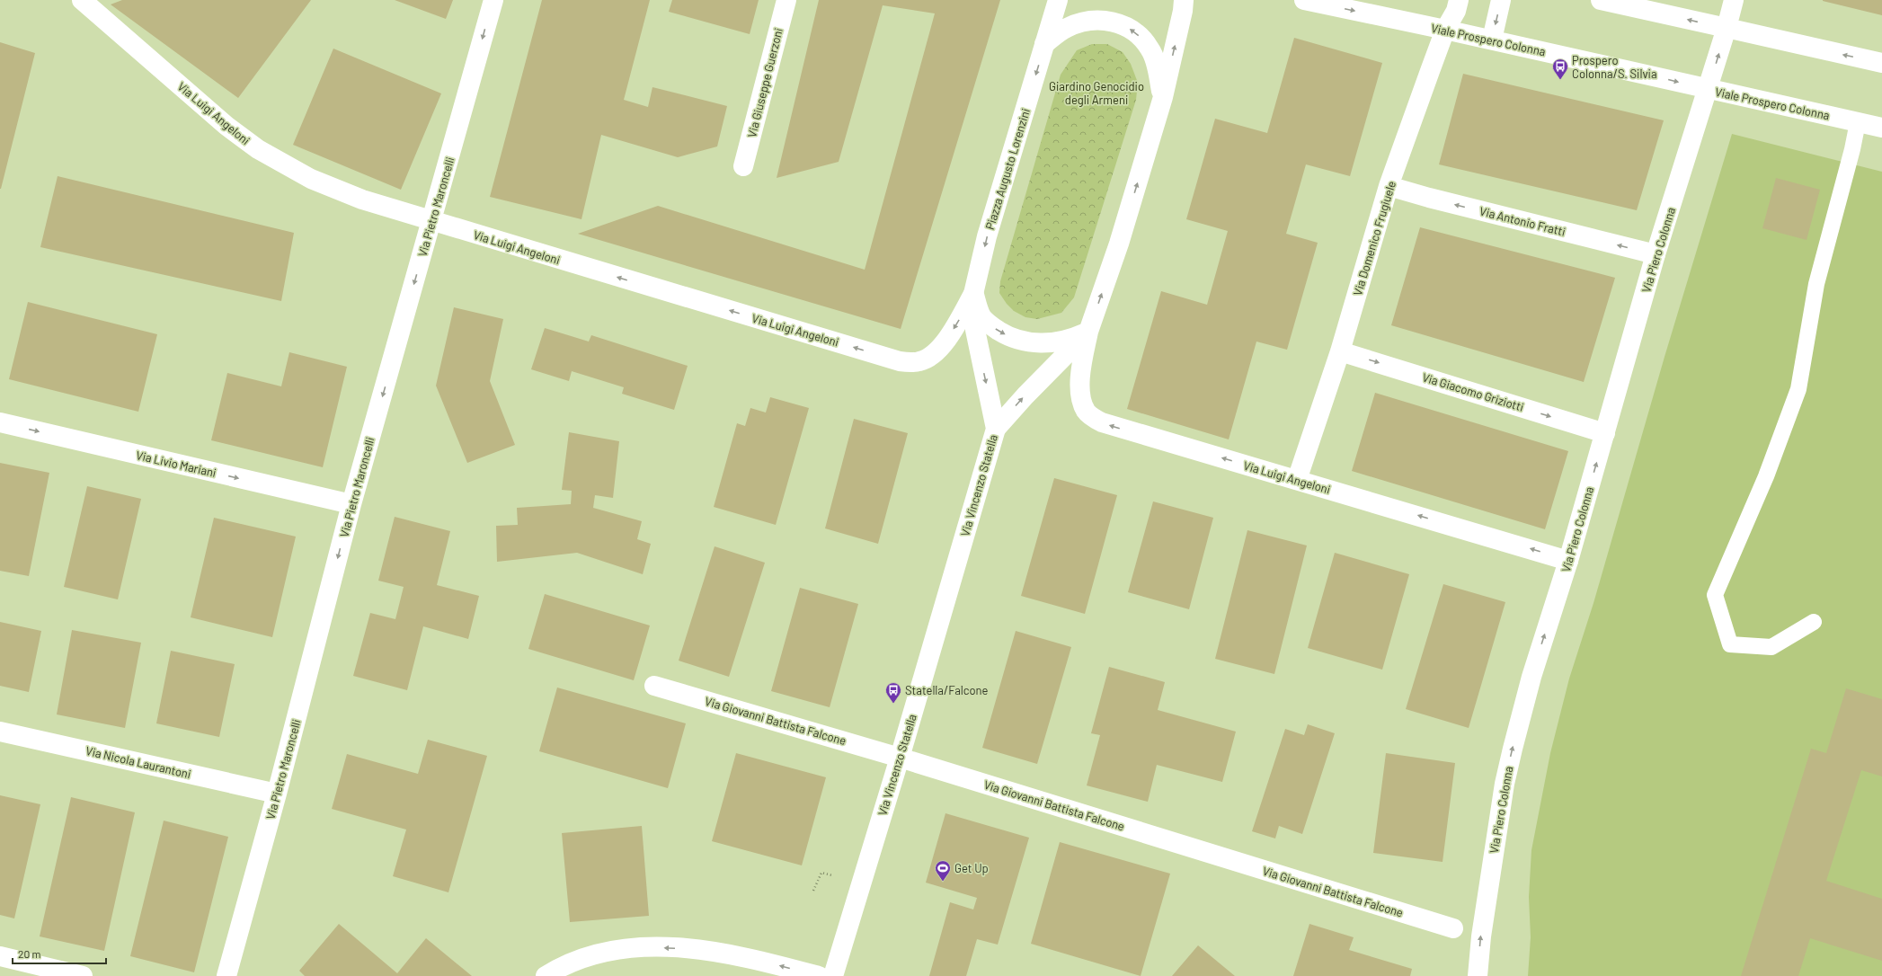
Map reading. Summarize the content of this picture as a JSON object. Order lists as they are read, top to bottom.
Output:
{
  "streets": {
    "street": [
      "Viale Prospero Colonna",
      "Via Giuseppe Guerzoni",
      "Via Luigi Angeloni",
      "Piazza Augusto Lorenzini",
      "Via Pietro Maroncelli",
      "Via Antonio Fratti",
      "Via Domenico Frugiuele",
      "Via Piero Colonna",
      "Via Giacomo Griziotti",
      "Via Livio Mariani",
      "Via Vincenzo Statella",
      "Via Giovanni Battista Falcone",
      "Via Nicola Laurantoni"
    ]
  },
  "crossings": [
    ["Viale Prospero Colonna", "Via Domenico Frugiuele"],
    ["Viale Prospero Colonna", "Via Piero Colonna"],
    ["Via Luigi Angeloni", "Piazza Augusto Lorenzini"],
    ["Via Luigi Angeloni", "Via Pietro Maroncelli"],
    ["Via Luigi Angeloni", "Via Domenico Frugiuele"],
    ["Via Luigi Angeloni", "Via Piero Colonna"],
    ["Piazza Augusto Lorenzini", "Via Vincenzo Statella"],
    ["Via Pietro Maroncelli", "Via Livio Mariani"],
    ["Via Pietro Maroncelli", "Via Nicola Laurantoni"],
    ["Via Antonio Fratti", "Via Domenico Frugiuele"],
    ["Via Antonio Fratti", "Via Piero Colonna"],
    ["Via Domenico Frugiuele", "Via Giacomo Griziotti"],
    ["Via Piero Colonna", "Via Giacomo Griziotti"],
    ["Via Vincenzo Statella", "Via Giovanni Battista Falcone"]
  ],
  "one_way": [
    "Via Luigi Angeloni",
    "Via Pietro Maroncelli",
    "Via Antonio Fratti",
    "Via Piero Colonna",
    "Via Giacomo Griziotti",
    "Via Livio Mariani"
  ],
  "parks": ["Giardino Genocidio degli Armeni"],
  "places": {
    "bus stop": ["Prospero Colonna/S. Silvia", "Statella/Falcone"],
    "sports": ["Get Up"]
  },
  "scale_bar": "20 m"
}
